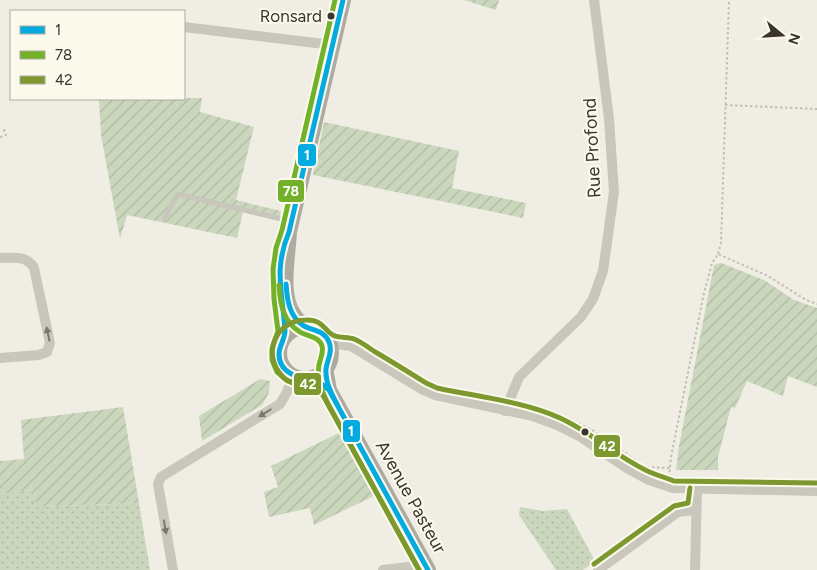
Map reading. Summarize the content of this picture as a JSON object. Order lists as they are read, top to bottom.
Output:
{
  "streets": {
    "main road": ["Avenue Pasteur"],
    "street": ["Rue Profond"]
  },
  "places": ["Ronsard"],
  "lines": ["transit line 1", "transit line 78", "transit line 42"],
  "legend": ["1", "78", "42"],
  "north": "right"
}
